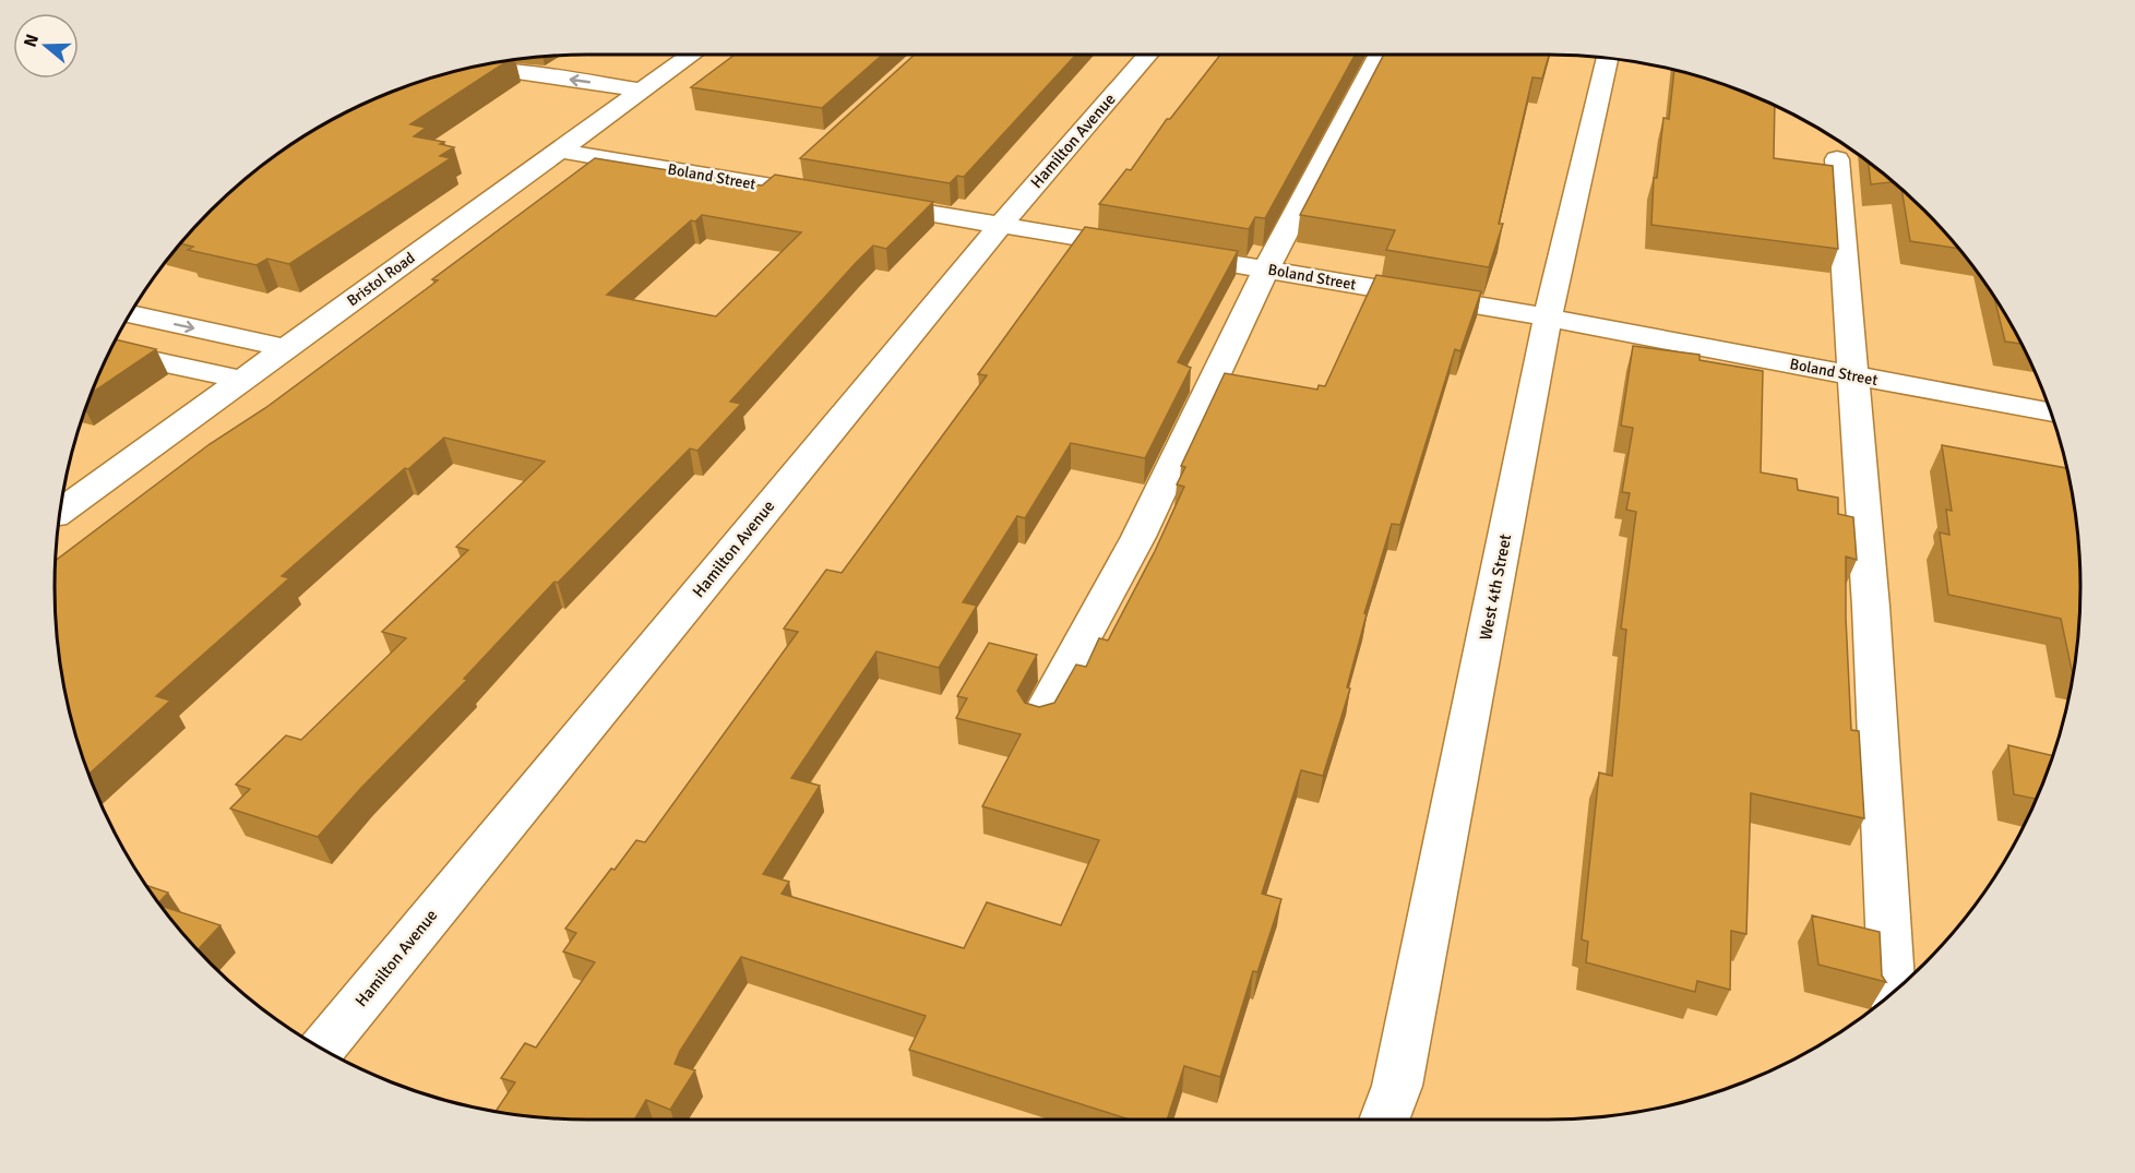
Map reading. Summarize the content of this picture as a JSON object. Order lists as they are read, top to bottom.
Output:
{
  "streets": {
    "street": [
      "Hamilton Avenue",
      "Boland Street",
      "Bristol Road",
      "West 4th Street"
    ]
  },
  "crossings": [
    ["Hamilton Avenue", "Boland Street"],
    ["Boland Street", "Bristol Road"],
    ["Boland Street", "West 4th Street"]
  ],
  "north": "left"
}
